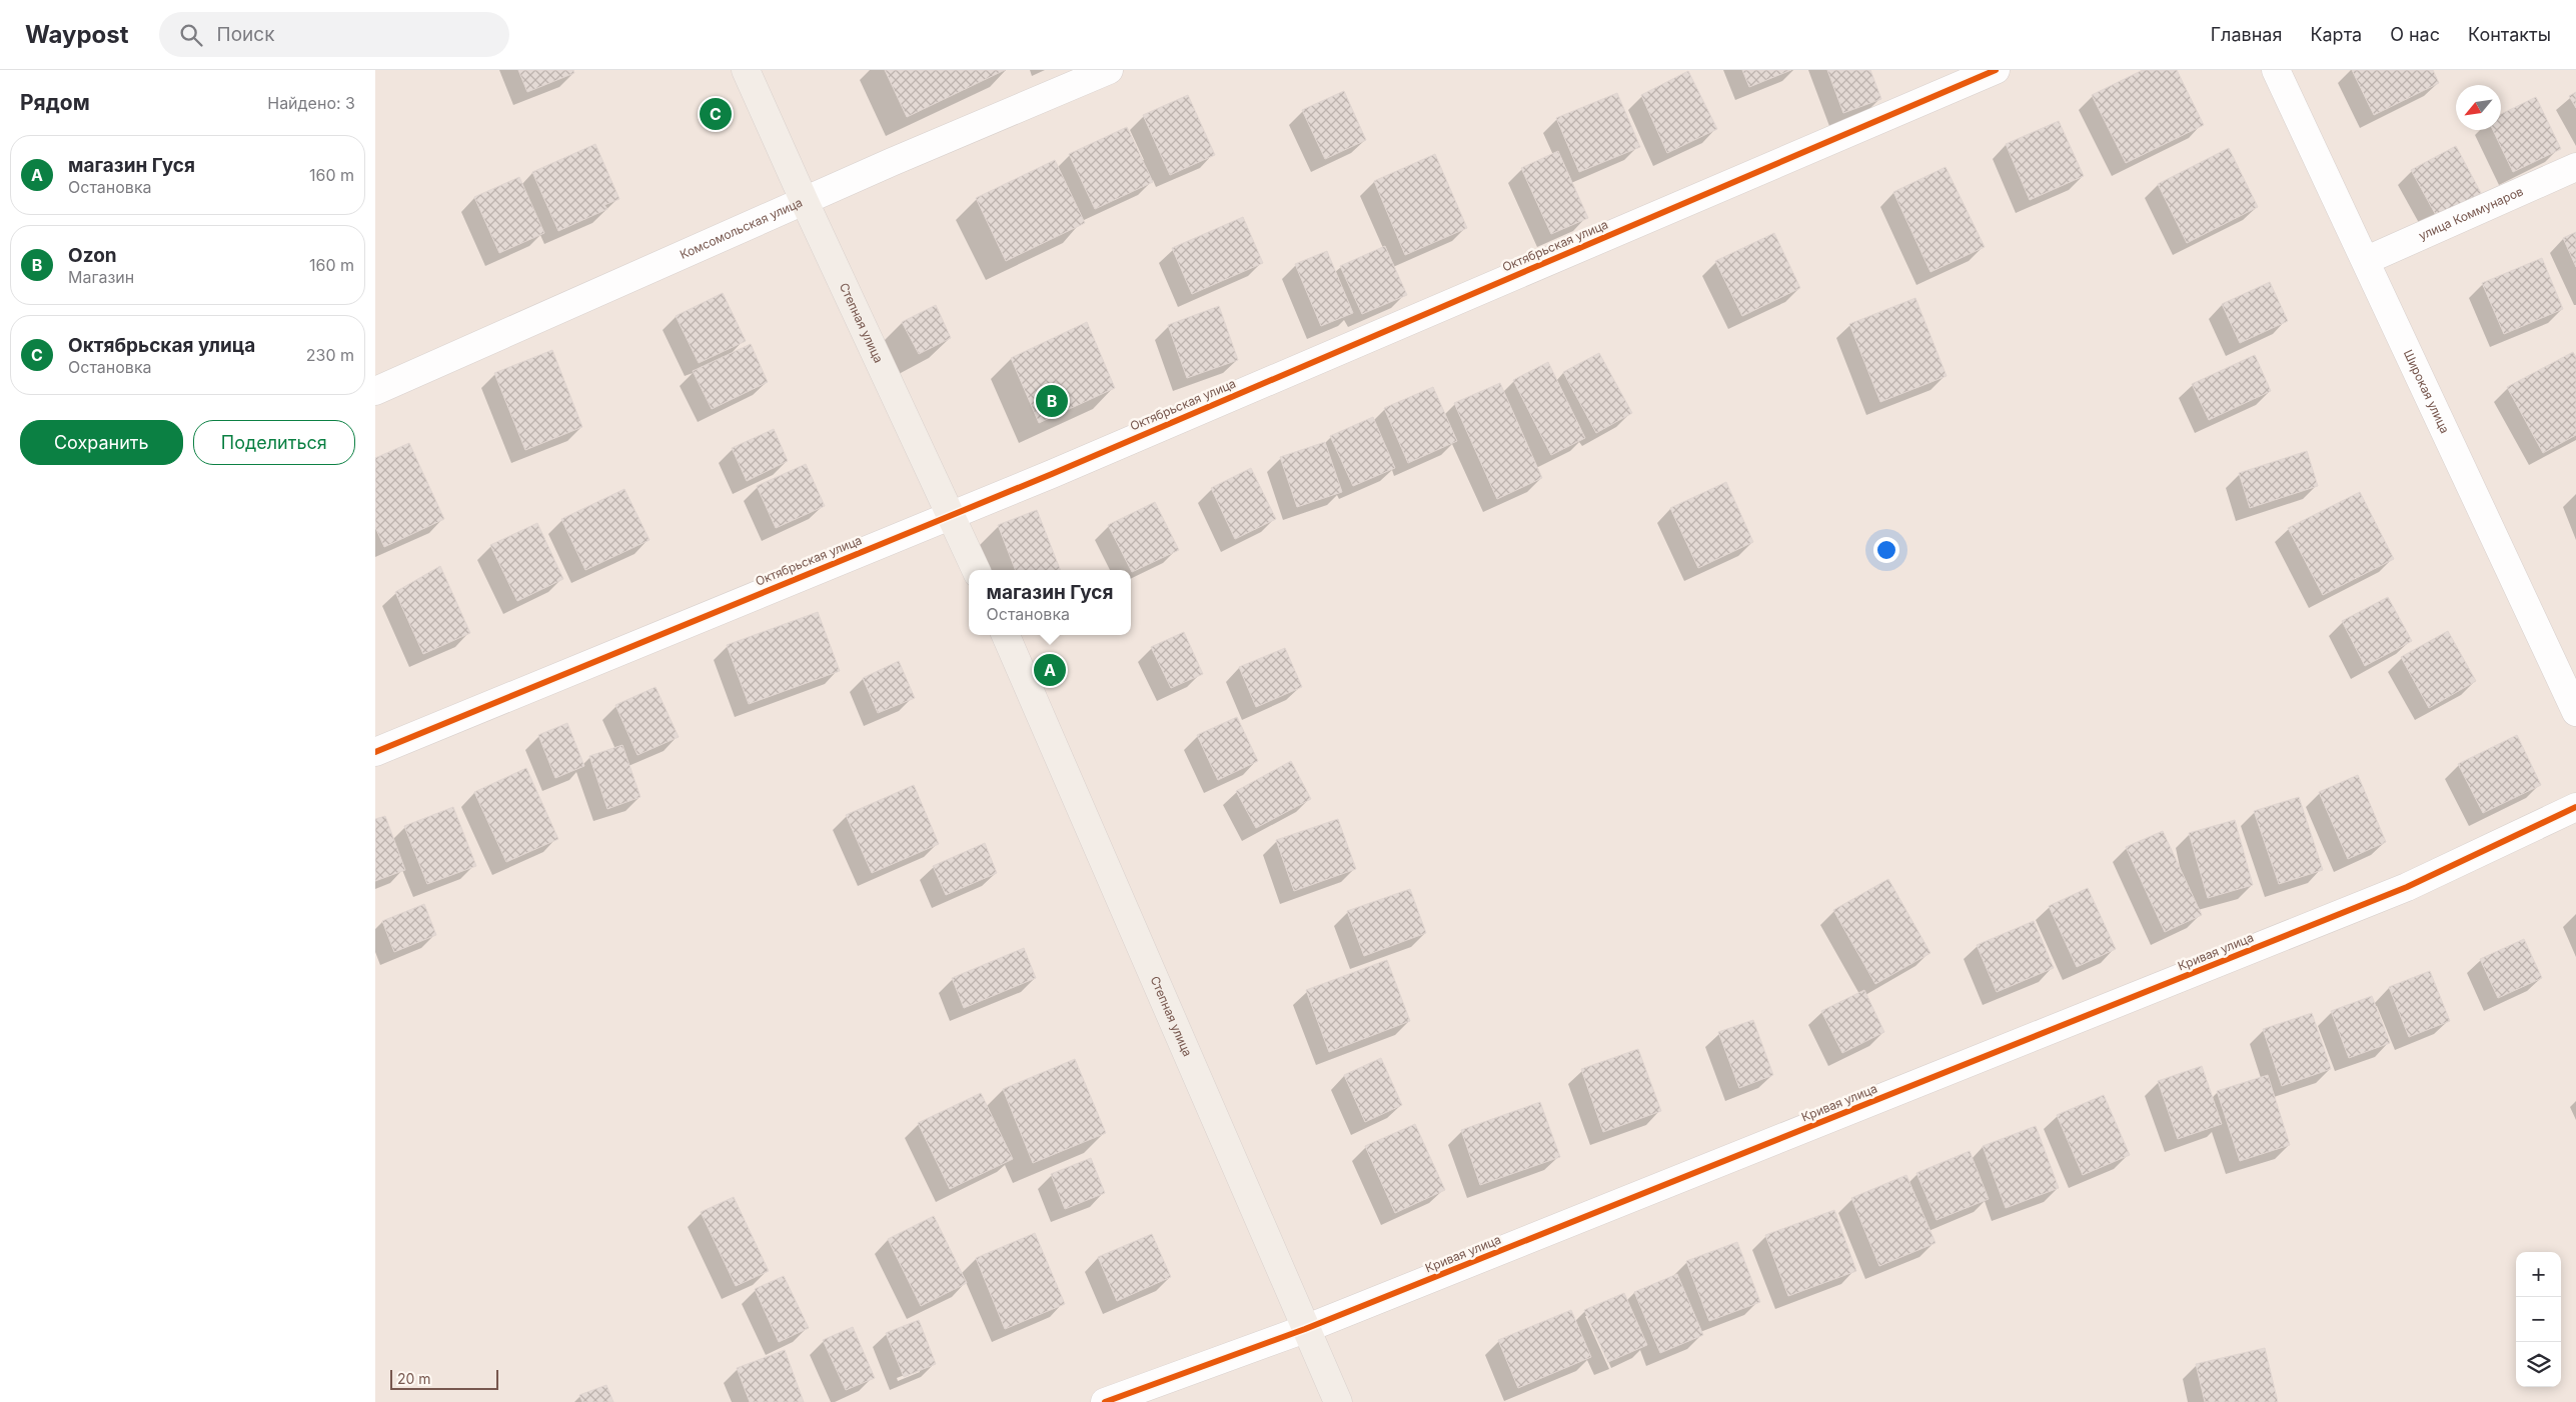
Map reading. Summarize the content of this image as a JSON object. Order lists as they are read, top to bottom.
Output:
{
  "streets": {
    "main road": ["Степная улица"],
    "street": [
      "улица Коммунаров",
      "Комсомольская улица",
      "Октябрьская улица",
      "Широкая улица",
      "Кривая улица"
    ]
  },
  "crossings": [
    ["улица Коммунаров", "Широкая улица"],
    ["Комсомольская улица", "Степная улица"],
    ["Октябрьская улица", "Степная улица"],
    ["Степная улица", "Кривая улица"]
  ],
  "scale_bar": "20 m",
  "north": "bottom left",
  "page": {
    "header": "Waypost",
    "search": "Поиск",
    "nav": [
      "Главная",
      "Карта",
      "О нас",
      "Контакты"
    ],
    "heading": ["Рядом", "Найдено: 3"],
    "pins": ["C", "B", "A"],
    "list": [
      {
        "mark": "A",
        "name": "магазин Гуся",
        "note": "Остановка",
        "value": "160 m"
      },
      {
        "mark": "B",
        "name": "Ozon",
        "note": "Магазин",
        "value": "160 m"
      },
      {
        "mark": "C",
        "name": "Октябрьская улица",
        "note": "Остановка",
        "value": "230 m"
      }
    ],
    "buttons": ["Сохранить", "Поделиться"],
    "popup": ["магазин Гуся", "Остановка"],
    "map_buttons": ["+", "−"],
    "scale": "20 m"
  }
}
